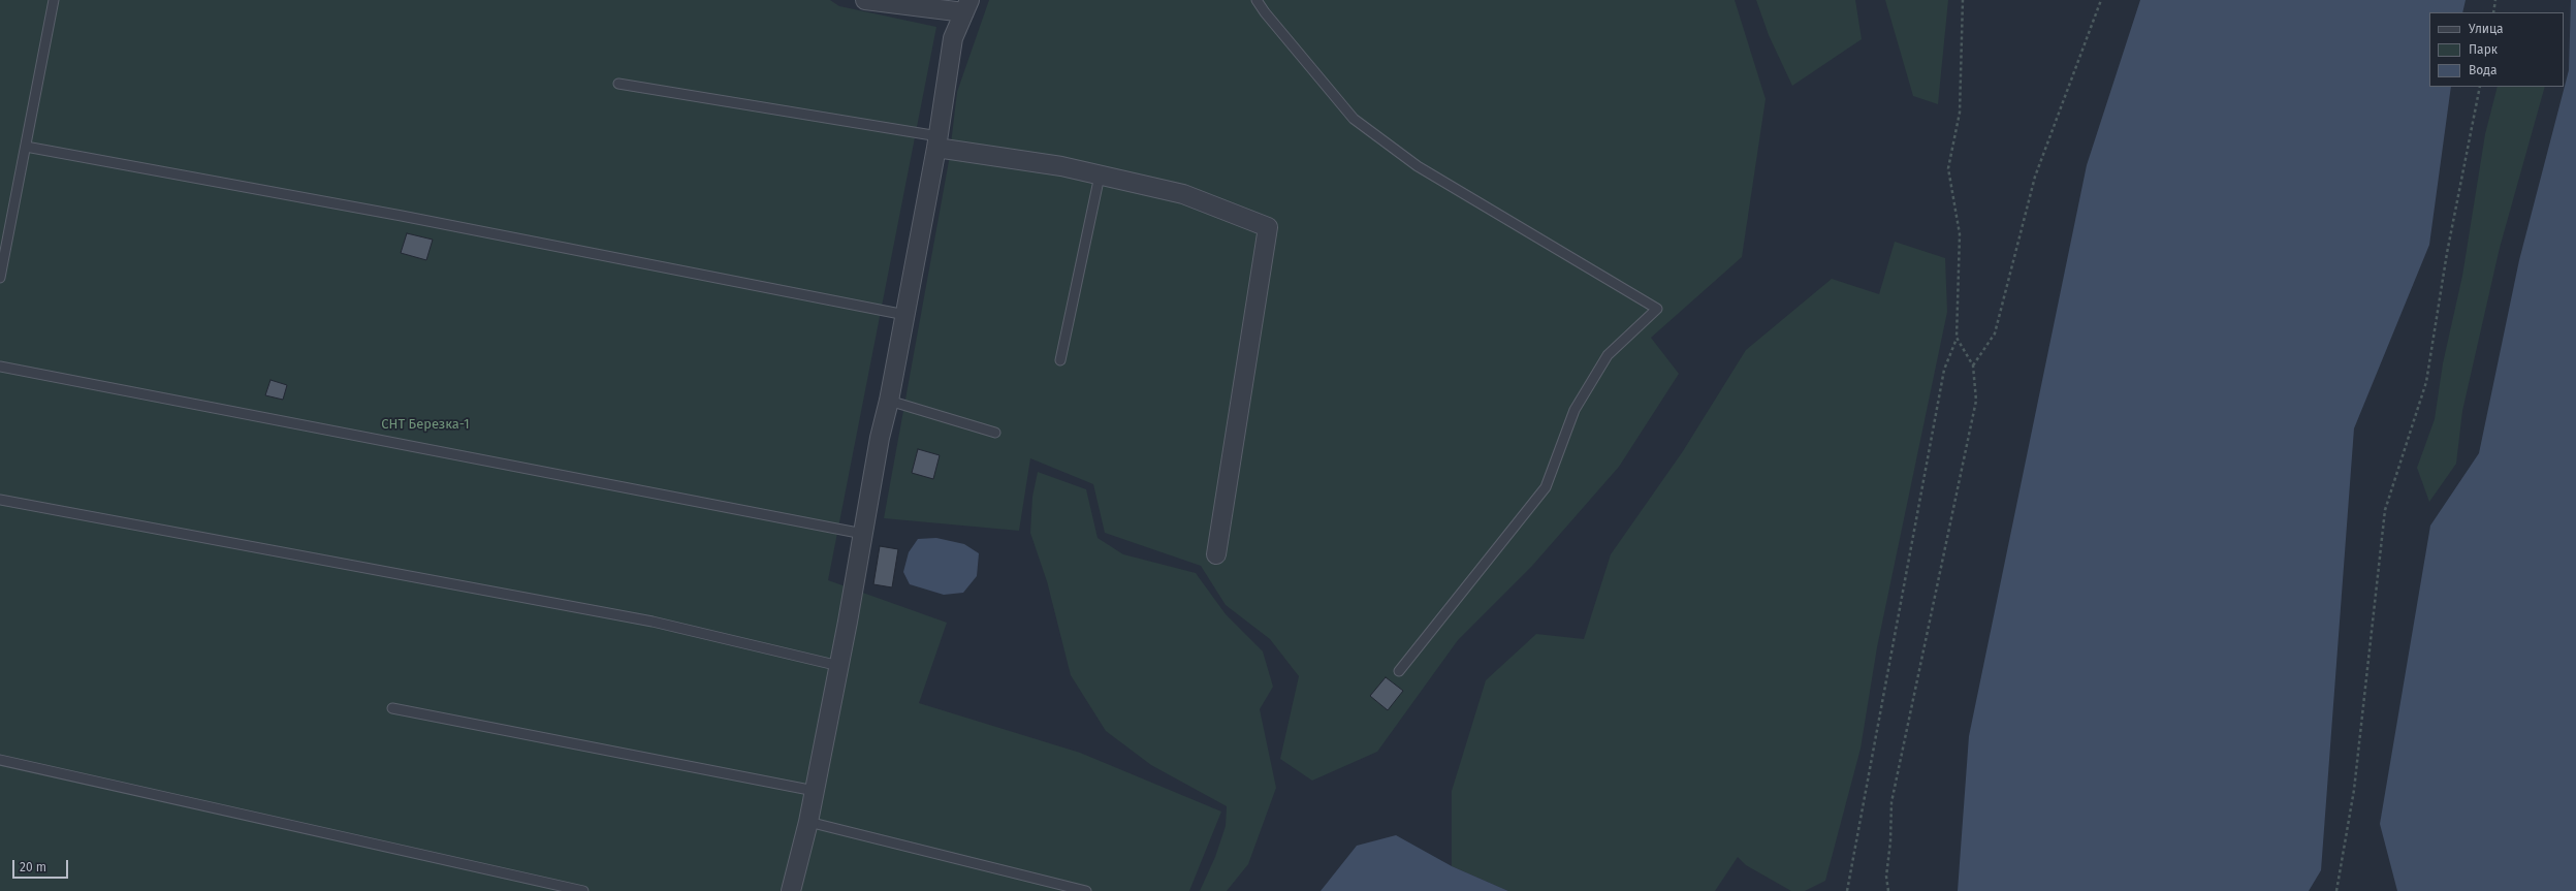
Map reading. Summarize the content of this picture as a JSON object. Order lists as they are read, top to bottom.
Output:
{
  "parks": ["СНТ Березка-1"],
  "legend": ["Улица", "Парк", "Вода"],
  "scale_bar": "20 m"
}
